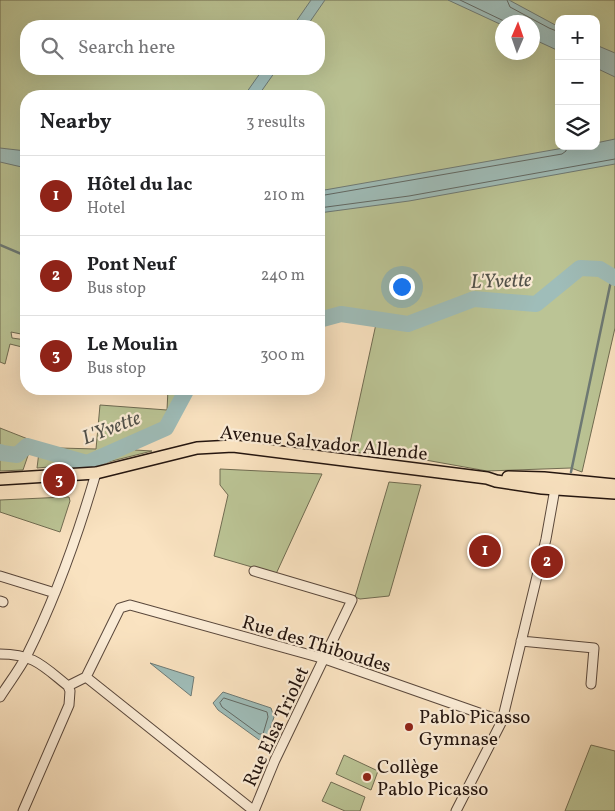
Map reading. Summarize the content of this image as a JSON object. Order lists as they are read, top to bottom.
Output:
{
  "streets": {
    "main road": ["Avenue Salvador Allende"],
    "street": ["Rue des Thiboudes", "Rue Elsa Triolet"]
  },
  "crossings": [
    ["Rue des Thiboudes", "Rue Elsa Triolet"]
  ],
  "water": ["L'Yvette"],
  "places": ["Pablo Picasso Gymnase", "Collège Pablo Picasso"],
  "north": "top",
  "page": {
    "map_buttons": ["+", "−"],
    "search": "Search here",
    "heading": ["Nearby", "3 results"],
    "list": [
      {
        "mark": "1",
        "name": "Hôtel du lac",
        "note": "Hotel",
        "value": "210 m"
      },
      {
        "mark": "2",
        "name": "Pont Neuf",
        "note": "Bus stop",
        "value": "240 m"
      },
      {
        "mark": "3",
        "name": "Le Moulin",
        "note": "Bus stop",
        "value": "300 m"
      }
    ],
    "pins": ["3", "1", "2"]
  }
}
